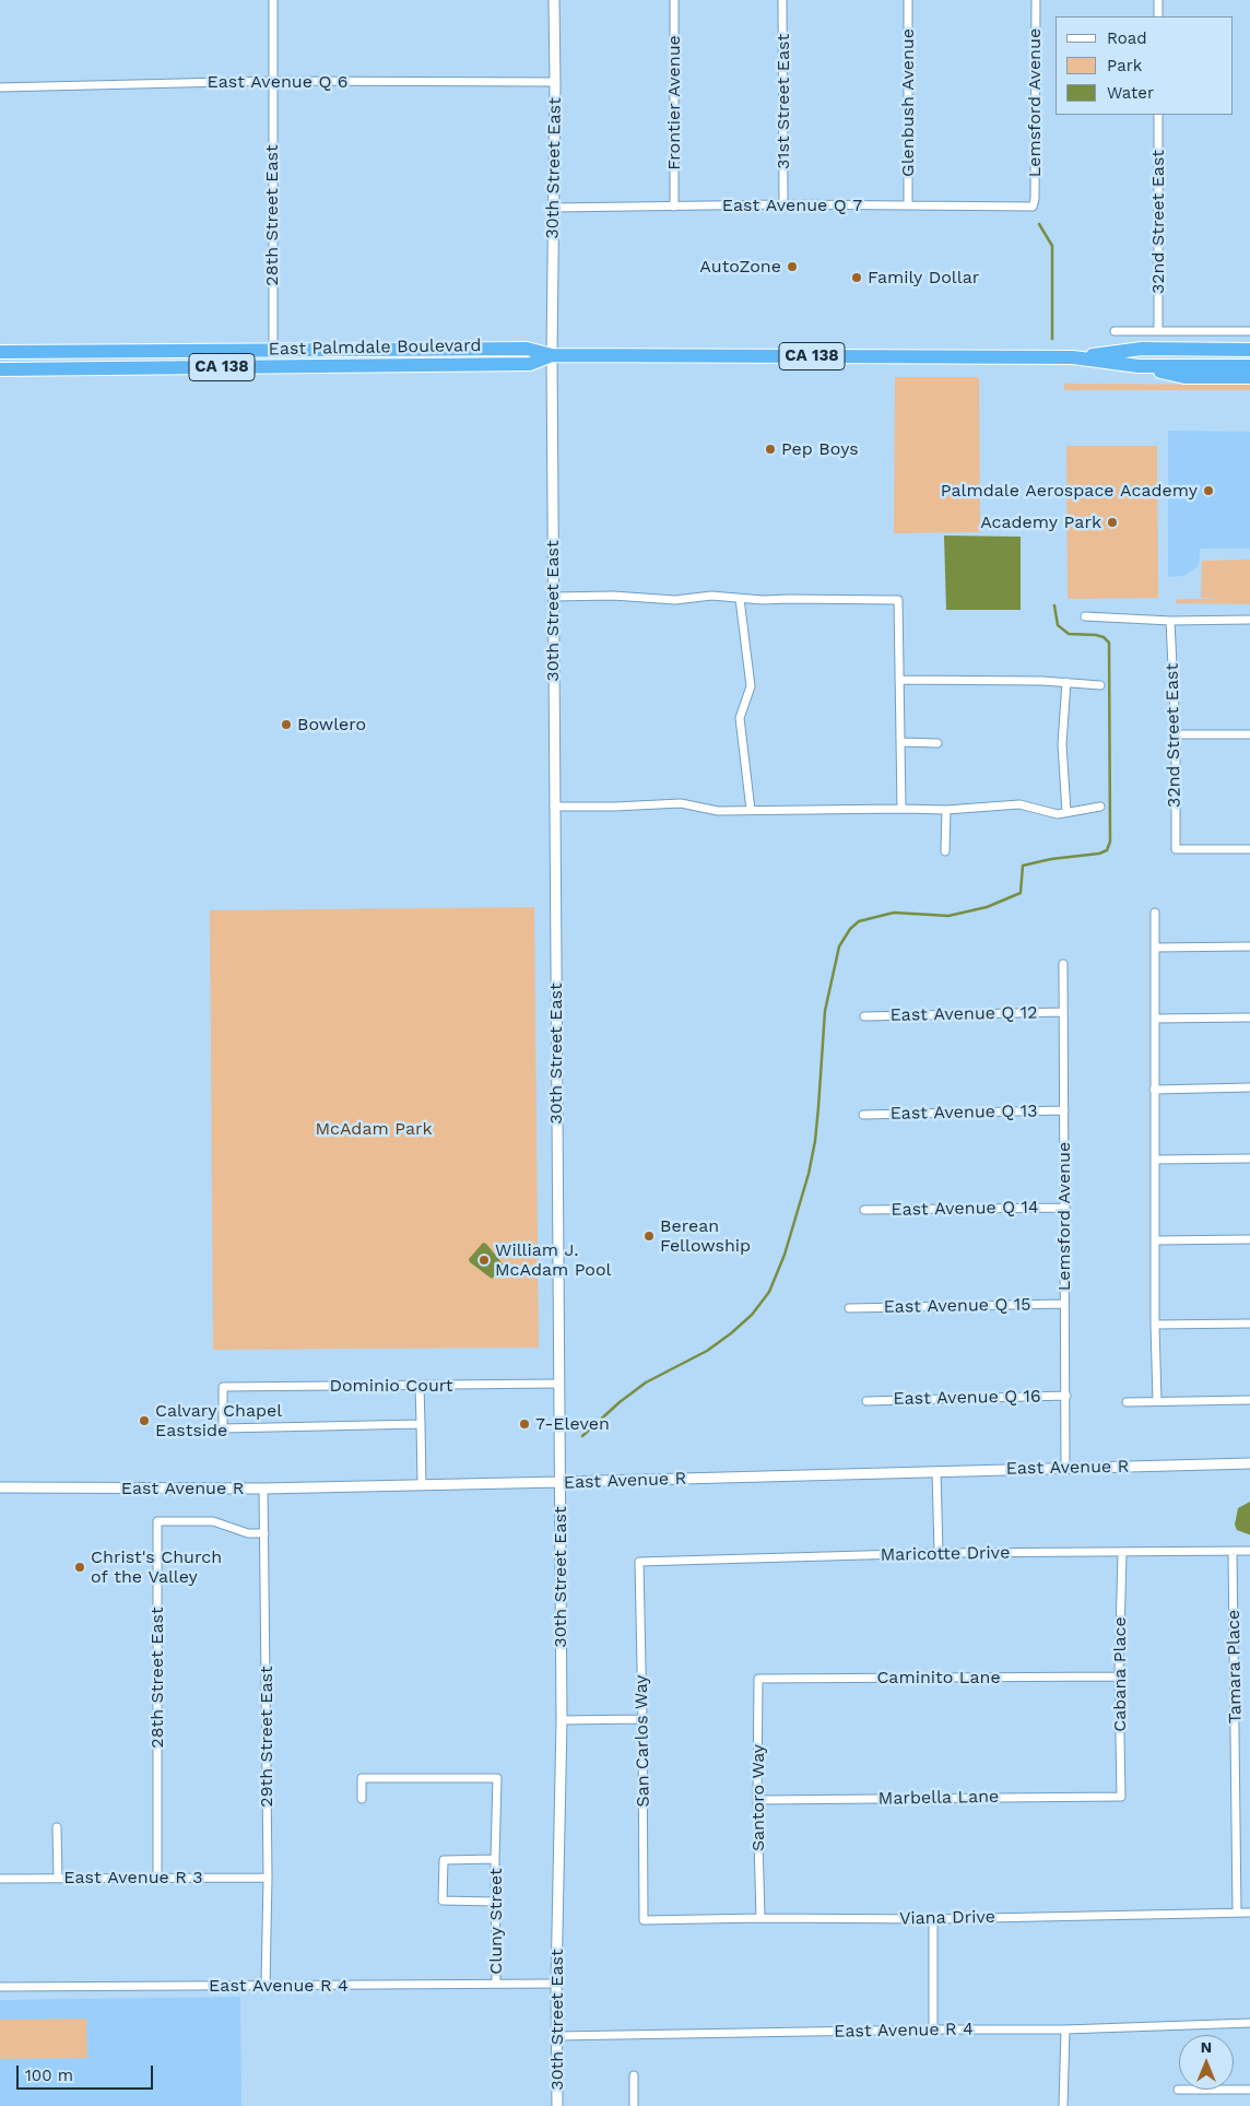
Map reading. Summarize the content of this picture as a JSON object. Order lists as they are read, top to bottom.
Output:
{
  "streets": {
    "highway": ["East Palmdale Boulevard", "CA 138"],
    "street": [
      "East Avenue Q 6",
      "31st Street East",
      "Frontier Avenue",
      "Glenbush Avenue",
      "Lemsford Avenue",
      "30th Street East",
      "East Avenue Q 7",
      "28th Street East",
      "32nd Street East",
      "East Avenue Q 12",
      "East Avenue Q 13",
      "East Avenue Q 14",
      "East Avenue Q 15",
      "Dominio Court",
      "East Avenue Q 16",
      "East Avenue R",
      "Maricotte Drive",
      "Tamara Place",
      "Cabana Place",
      "Caminito Lane",
      "29th Street East",
      "San Carlos Way",
      "Santoro Way",
      "Marbella Lane",
      "East Avenue R 3",
      "Viana Drive",
      "Cluny Street",
      "East Avenue R 4"
    ]
  },
  "crossings": [
    ["East Avenue Q 6", "30th Street East"],
    ["East Avenue Q 6", "28th Street East"],
    ["31st Street East", "East Avenue Q 7"],
    ["Frontier Avenue", "East Avenue Q 7"],
    ["Glenbush Avenue", "East Avenue Q 7"],
    ["Lemsford Avenue", "East Avenue Q 7"],
    ["Lemsford Avenue", "East Avenue Q 12"],
    ["Lemsford Avenue", "East Avenue Q 13"],
    ["Lemsford Avenue", "East Avenue Q 14"],
    ["Lemsford Avenue", "East Avenue Q 15"],
    ["Lemsford Avenue", "East Avenue Q 16"],
    ["Lemsford Avenue", "East Avenue R"],
    ["30th Street East", "East Avenue Q 7"],
    ["30th Street East", "East Palmdale Boulevard"],
    ["30th Street East", "Dominio Court"],
    ["30th Street East", "East Avenue R"],
    ["30th Street East", "East Avenue R 4"],
    ["28th Street East", "East Palmdale Boulevard"],
    ["28th Street East", "29th Street East"],
    ["28th Street East", "East Avenue R 3"],
    ["East Avenue R", "29th Street East"],
    ["Maricotte Drive", "Tamara Place"],
    ["Maricotte Drive", "Cabana Place"],
    ["Maricotte Drive", "San Carlos Way"],
    ["Tamara Place", "Viana Drive"],
    ["Cabana Place", "Caminito Lane"],
    ["Cabana Place", "Marbella Lane"],
    ["Caminito Lane", "Santoro Way"],
    ["29th Street East", "East Avenue R 3"],
    ["29th Street East", "East Avenue R 4"],
    ["San Carlos Way", "Viana Drive"],
    ["Santoro Way", "Marbella Lane"],
    ["Santoro Way", "Viana Drive"],
    ["Cluny Street", "East Avenue R 4"]
  ],
  "parks": ["McAdam Park"],
  "places": [
    "AutoZone",
    "Family Dollar",
    "Pep Boys",
    "Palmdale Aerospace Academy",
    "Academy Park",
    "Bowlero",
    "Berean Fellowship",
    "William J. McAdam Pool",
    "Calvary Chapel Eastside",
    "7-Eleven",
    "Christ's Church of the Valley"
  ],
  "legend": ["Road", "Park", "Water"],
  "scale_bar": "100 m",
  "north": "top"
}
